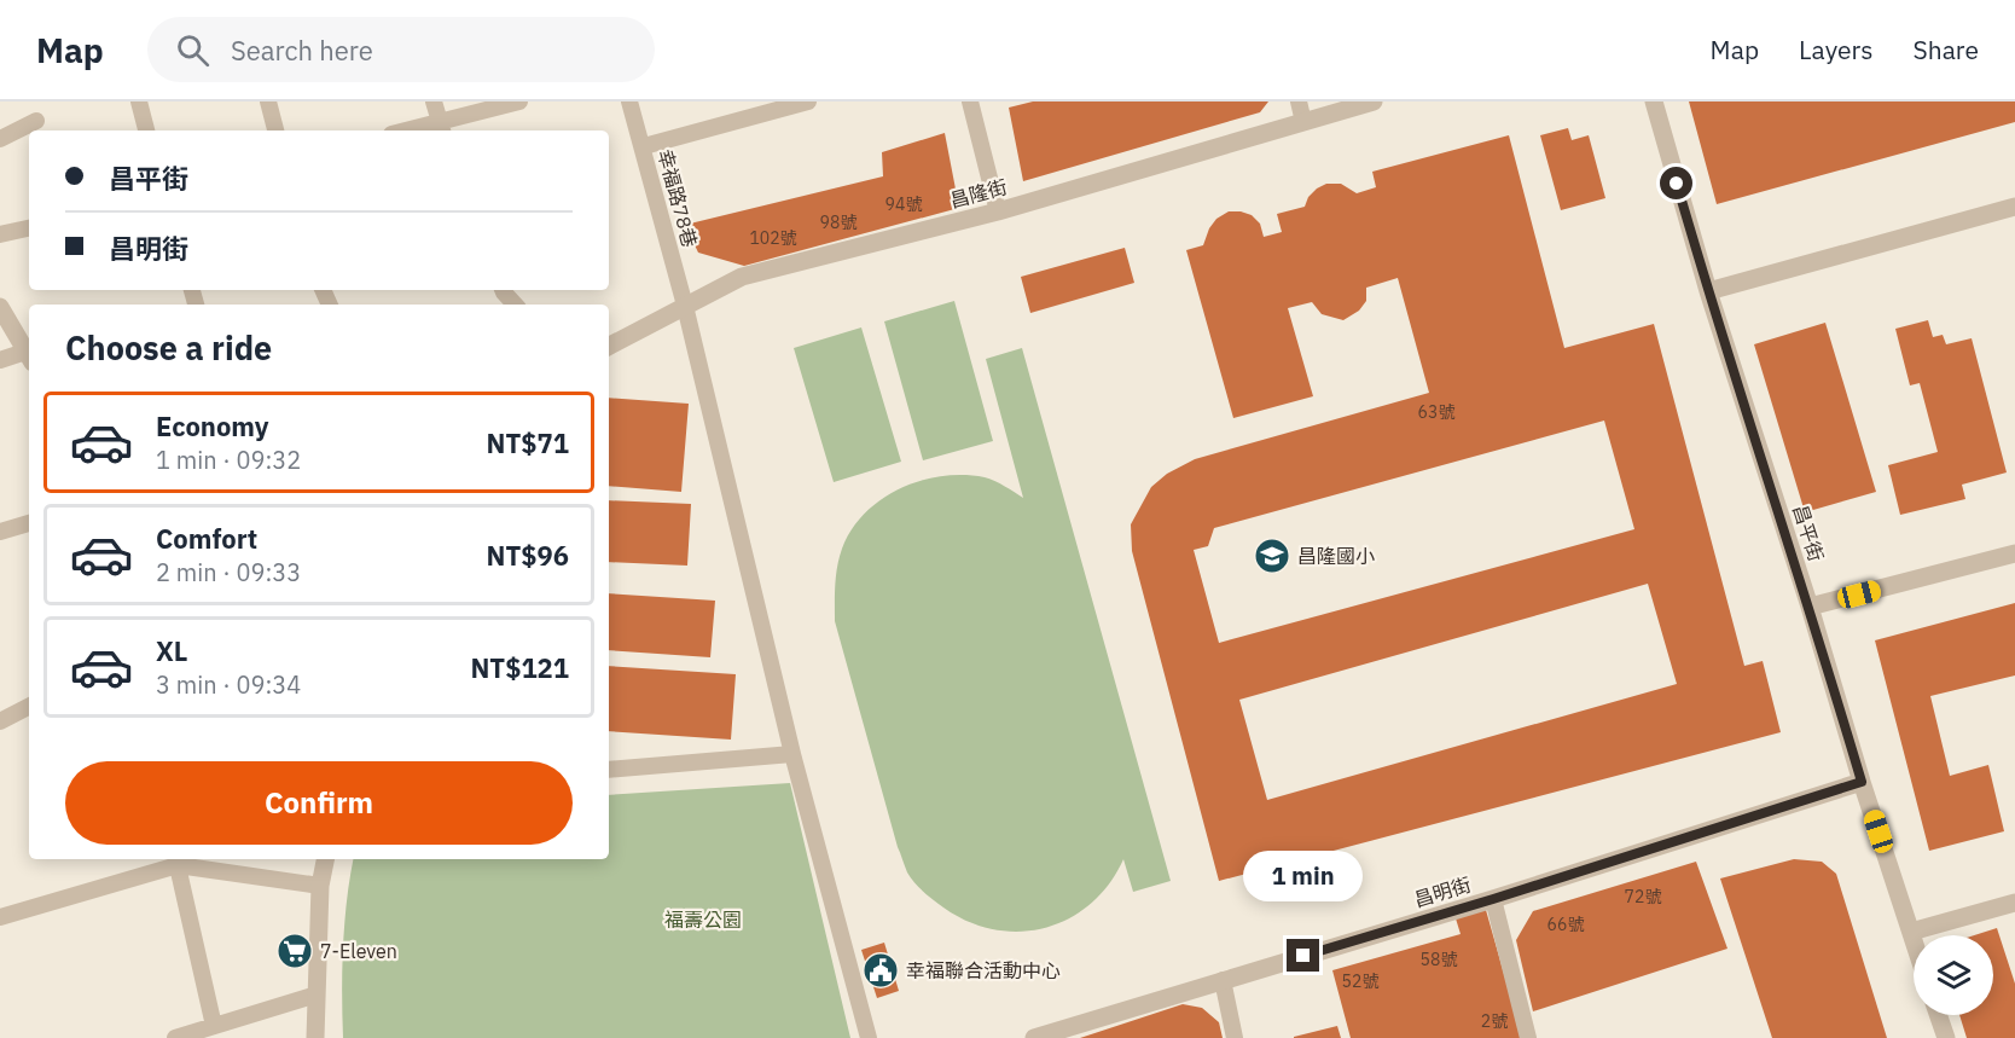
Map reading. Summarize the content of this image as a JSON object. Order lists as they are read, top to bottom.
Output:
{
  "streets": {
    "street": ["昌隆街", "昌平街", "昌明街"],
    "lane": ["幸福路78巷"]
  },
  "crossings": [
    ["昌隆街", "幸福路78巷"],
    ["昌平街", "昌明街"]
  ],
  "parks": ["福壽公園"],
  "places": {
    "school or university": ["昌隆國小"],
    "supermarket": ["7-Eleven"],
    "public building": ["幸福聯合活動中心"]
  },
  "house_numbers": [
    "94號",
    "98號",
    "102號",
    "63號",
    "72號",
    "66號",
    "58號",
    "52號",
    "2號"
  ],
  "page": {
    "header": "Map",
    "search": "Search here",
    "nav": ["Map", "Layers", "Share"],
    "banner": ["昌平街", "昌明街"],
    "heading": "Choose a ride",
    "list": [
      {
        "name": "Economy",
        "note": "1 min · 09:32",
        "value": "NT$71"
      },
      {
        "name": "Comfort",
        "note": "2 min · 09:33",
        "value": "NT$96"
      },
      {
        "name": "XL",
        "note": "3 min · 09:34",
        "value": "NT$121"
      }
    ],
    "buttons": "Confirm",
    "bubble": "1 min"
  }
}
